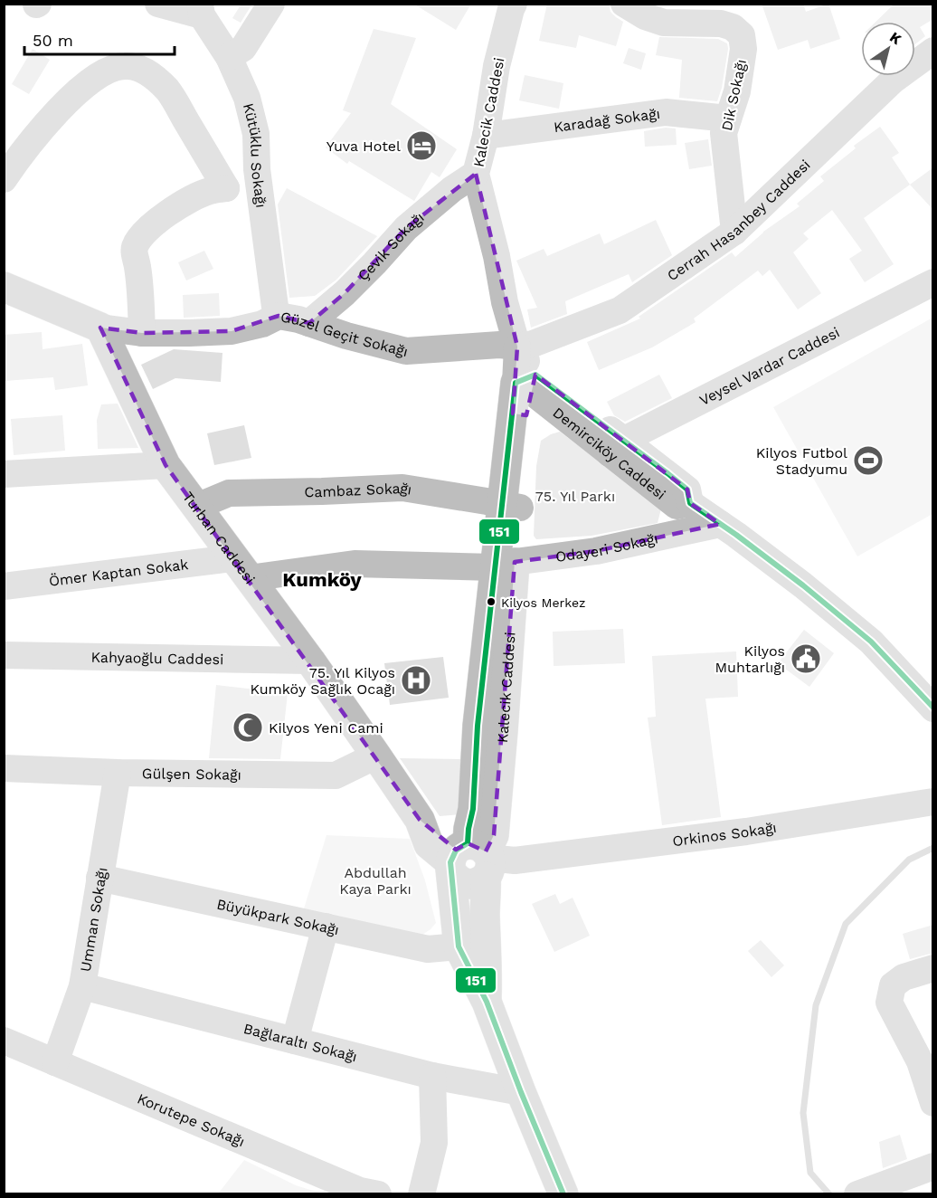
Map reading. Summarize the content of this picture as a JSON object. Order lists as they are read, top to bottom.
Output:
{
  "streets": {
    "main road": ["Kalecik Caddesi", "Turban Caddesi"],
    "street": [
      "Dik Sokağı",
      "Karadağ Sokağı",
      "Kütüklu Sokağı",
      "Cerrah Hasanbey Caddesi",
      "Çevik Sokağı",
      "Güzel Geçit Sokağı",
      "Veysel Vardar Caddesi",
      "Demirciköy Caddesi",
      "Cambaz Sokağı",
      "Odayeri Sokağı",
      "Ömer Kaptan Sokak",
      "Kahyaoğlu Caddesi",
      "Gülşen Sokağı",
      "Orkinos Sokağı",
      "Büyükpark Sokağı",
      "Umman Sokağı",
      "Bağlaraltı Sokağı",
      "Korutepe Sokağı"
    ]
  },
  "crossings": [
    ["Dik Sokağı", "Karadağ Sokağı"],
    ["Dik Sokağı", "Cerrah Hasanbey Caddesi"],
    ["Kalecik Caddesi", "Karadağ Sokağı"],
    ["Kalecik Caddesi", "Cerrah Hasanbey Caddesi"],
    ["Kalecik Caddesi", "Çevik Sokağı"],
    ["Kalecik Caddesi", "Güzel Geçit Sokağı"],
    ["Kalecik Caddesi", "Demirciköy Caddesi"],
    ["Kalecik Caddesi", "Cambaz Sokağı"],
    ["Kalecik Caddesi", "Turban Caddesi"],
    ["Kalecik Caddesi", "Odayeri Sokağı"],
    ["Kalecik Caddesi", "Orkinos Sokağı"],
    ["Kütüklu Sokağı", "Güzel Geçit Sokağı"],
    ["Cerrah Hasanbey Caddesi", "Güzel Geçit Sokağı"],
    ["Çevik Sokağı", "Güzel Geçit Sokağı"],
    ["Güzel Geçit Sokağı", "Turban Caddesi"],
    ["Veysel Vardar Caddesi", "Demirciköy Caddesi"],
    ["Demirciköy Caddesi", "Odayeri Sokağı"],
    ["Cambaz Sokağı", "Turban Caddesi"],
    ["Turban Caddesi", "Ömer Kaptan Sokak"],
    ["Turban Caddesi", "Kahyaoğlu Caddesi"],
    ["Turban Caddesi", "Gülşen Sokağı"],
    ["Turban Caddesi", "Orkinos Sokağı"],
    ["Gülşen Sokağı", "Umman Sokağı"],
    ["Büyükpark Sokağı", "Umman Sokağı"],
    ["Umman Sokağı", "Bağlaraltı Sokağı"],
    ["Umman Sokağı", "Korutepe Sokağı"]
  ],
  "districts": ["Kumköy"],
  "parks": ["75. Yıl Parkı", "Abdullah Kaya Parkı"],
  "places": {
    "hotel": ["Yuva Hotel"],
    "sports": ["Kilyos Futbol Stadyumu"],
    "other": ["Kilyos Merkez"],
    "public building": ["Kilyos Muhtarlığı"],
    "hospital": ["75. Yıl Kilyos Kumköy Sağlık Ocağı"],
    "mosque": ["Kilyos Yeni Cami"]
  },
  "lines": ["transit line 151"],
  "scale_bar": "50 m",
  "north": "top right"
}
